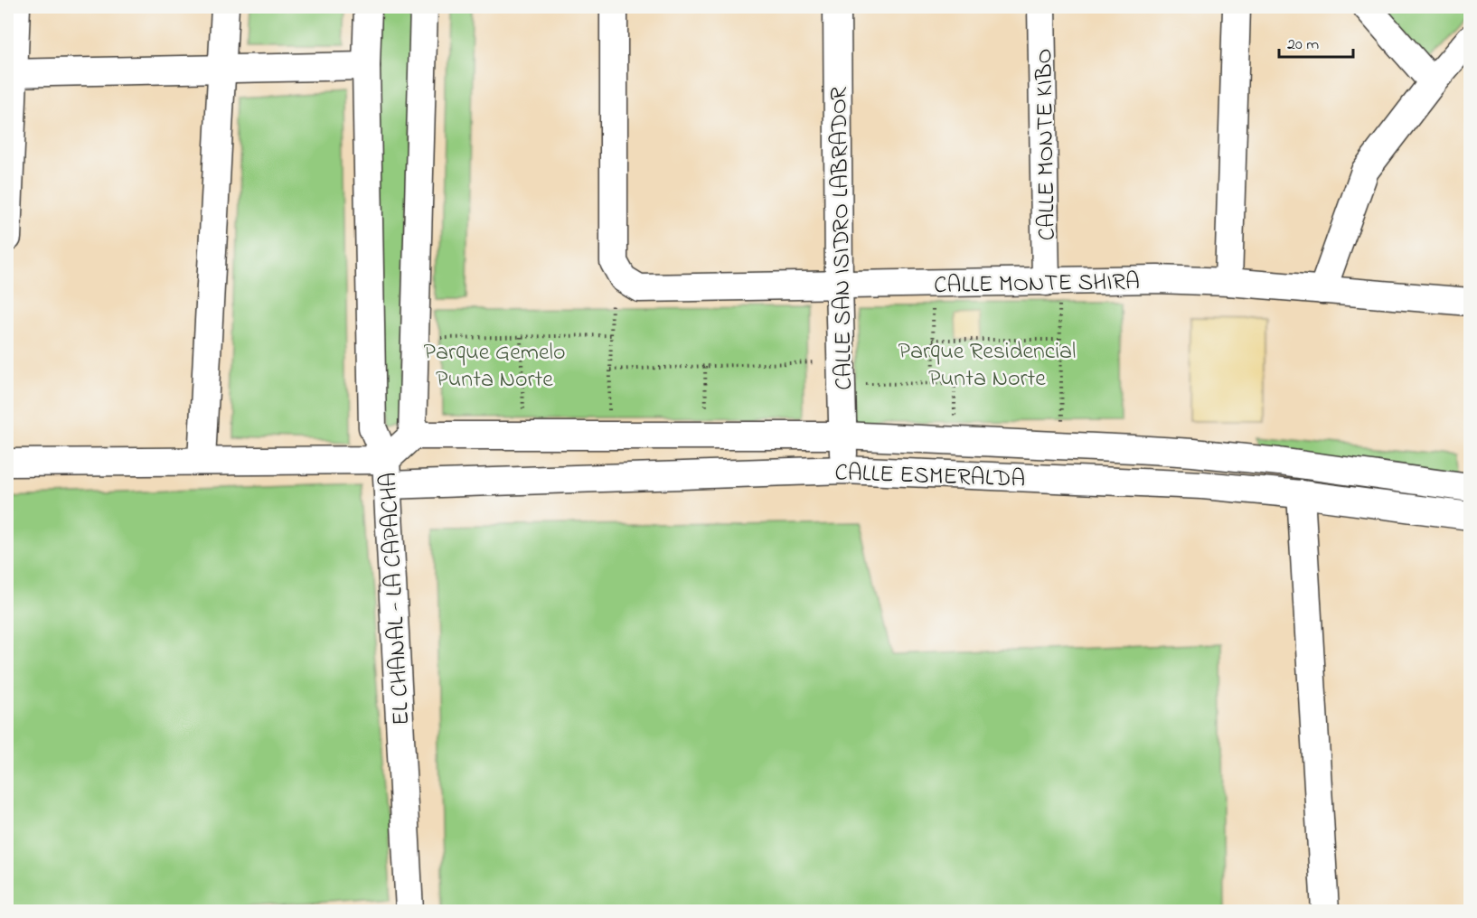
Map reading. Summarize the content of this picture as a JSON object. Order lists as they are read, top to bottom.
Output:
{
  "streets": {
    "street": [
      "CALLE MONTE KIBO",
      "CALLE SAN ISIDRO LABRADOR",
      "CALLE MONTE SHIRA",
      "CALLE ESMERALDA",
      "EL CHANAL - LA CAPACHA"
    ]
  },
  "crossings": [
    ["CALLE MONTE KIBO", "CALLE MONTE SHIRA"],
    ["CALLE SAN ISIDRO LABRADOR", "CALLE MONTE SHIRA"],
    ["CALLE SAN ISIDRO LABRADOR", "CALLE ESMERALDA"],
    ["CALLE ESMERALDA", "EL CHANAL - LA CAPACHA"]
  ],
  "parks": ["Parque Residencial Punta Norte", "Parque Gemelo Punta Norte"],
  "scale_bar": "20 m"
}
